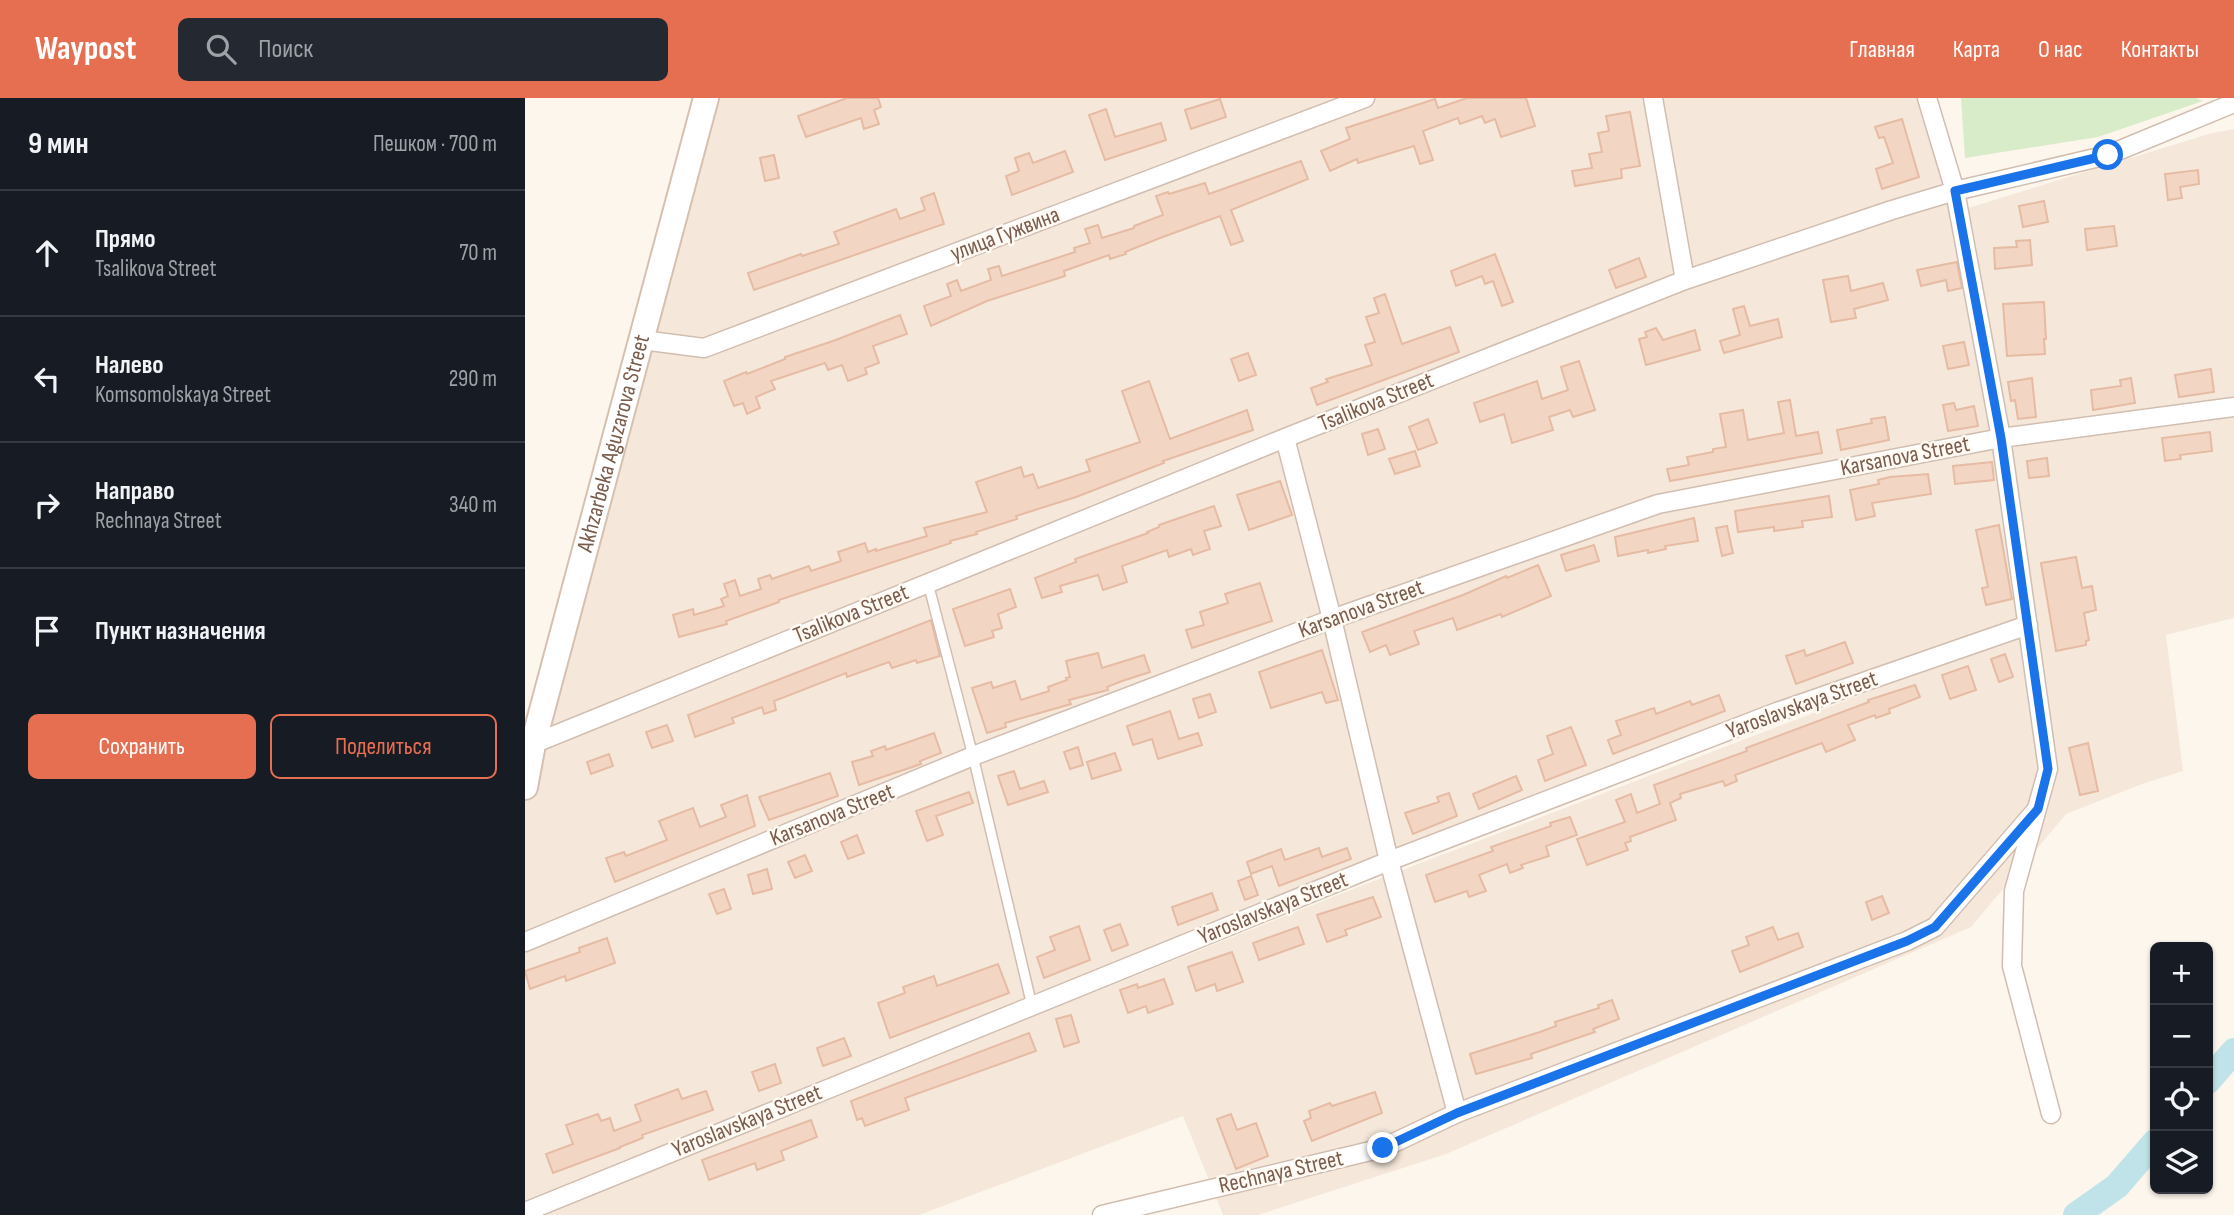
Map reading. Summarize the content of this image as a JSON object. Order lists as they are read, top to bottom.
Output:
{
  "streets": {
    "street": [
      "улица Гужвина",
      "Tsalikova Street",
      "Akhzarbeka Aguzarova Street",
      "Karsanova Street",
      "Yaroslavskaya Street",
      "Rechnaya Street"
    ]
  },
  "crossings": [
    ["улица Гужвина", "Akhzarbeka Aguzarova Street"],
    ["Tsalikova Street", "Akhzarbeka Aguzarova Street"]
  ],
  "page": {
    "header": "Waypost",
    "search": "Поиск",
    "nav": [
      "Главная",
      "Карта",
      "О нас",
      "Контакты"
    ],
    "heading": ["9 мин", "Пешком · 700 m"],
    "list": [
      ["Прямо", "Tsalikova Street", "70 m"],
      ["Налево", "Komsomolskaya Street", "290 m"],
      ["Направо", "Rechnaya Street", "340 m"],
      "Пункт назначения"
    ],
    "buttons": ["Сохранить", "Поделиться"],
    "map_buttons": ["+", "−"]
  }
}
